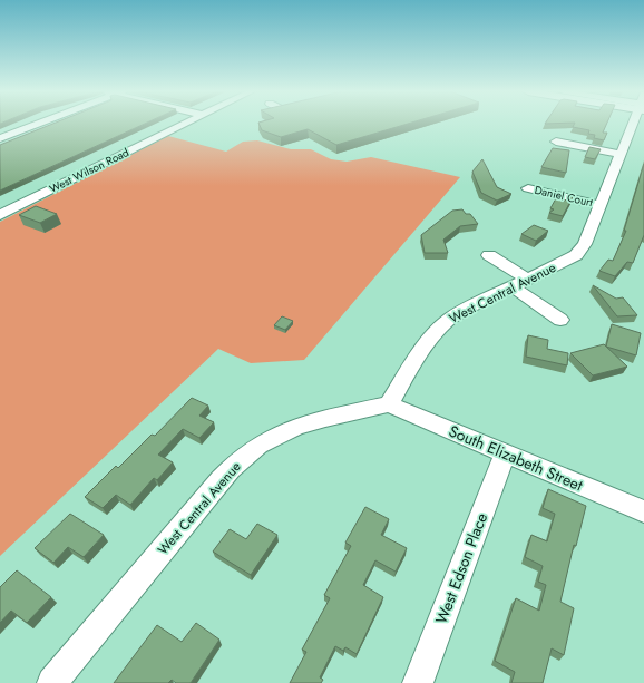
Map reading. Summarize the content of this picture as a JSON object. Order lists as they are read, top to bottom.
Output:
{
  "streets": {
    "street": [
      "West Wilson Road",
      "Daniel Court",
      "West Central Avenue",
      "South Elizabeth Street",
      "West Edson Place"
    ]
  },
  "crossings": [
    ["Daniel Court", "West Central Avenue"],
    ["West Central Avenue", "South Elizabeth Street"],
    ["South Elizabeth Street", "West Edson Place"]
  ]
}
